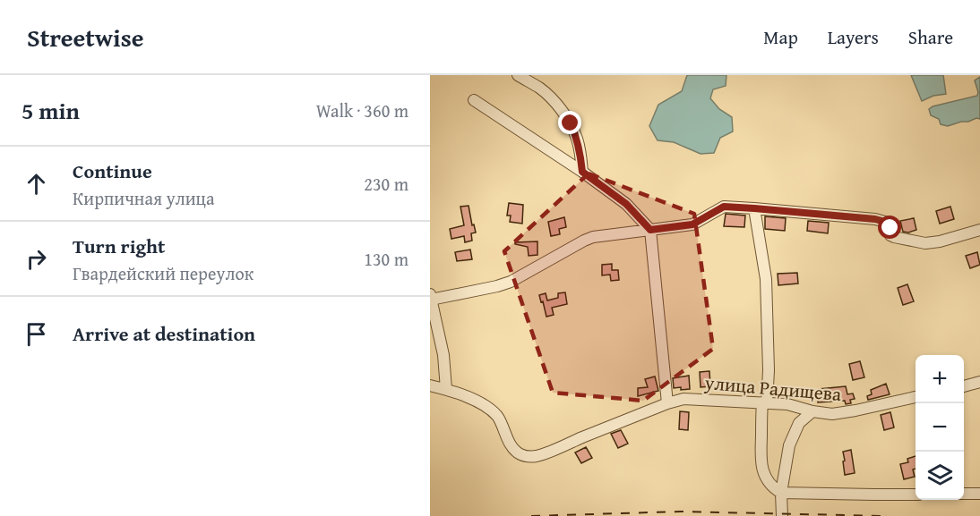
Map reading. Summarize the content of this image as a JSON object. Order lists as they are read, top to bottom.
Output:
{
  "streets": {
    "street": ["улица Радищева"]
  },
  "page": {
    "header": "Streetwise",
    "nav": ["Map", "Layers", "Share"],
    "heading": ["5 min", "Walk · 360 m"],
    "list": [
      ["Continue", "Кирпичная улица", "230 m"],
      ["Turn right", "Гвардейский переулок", "130 m"],
      "Arrive at destination"
    ],
    "map_buttons": ["+", "−"]
  }
}
